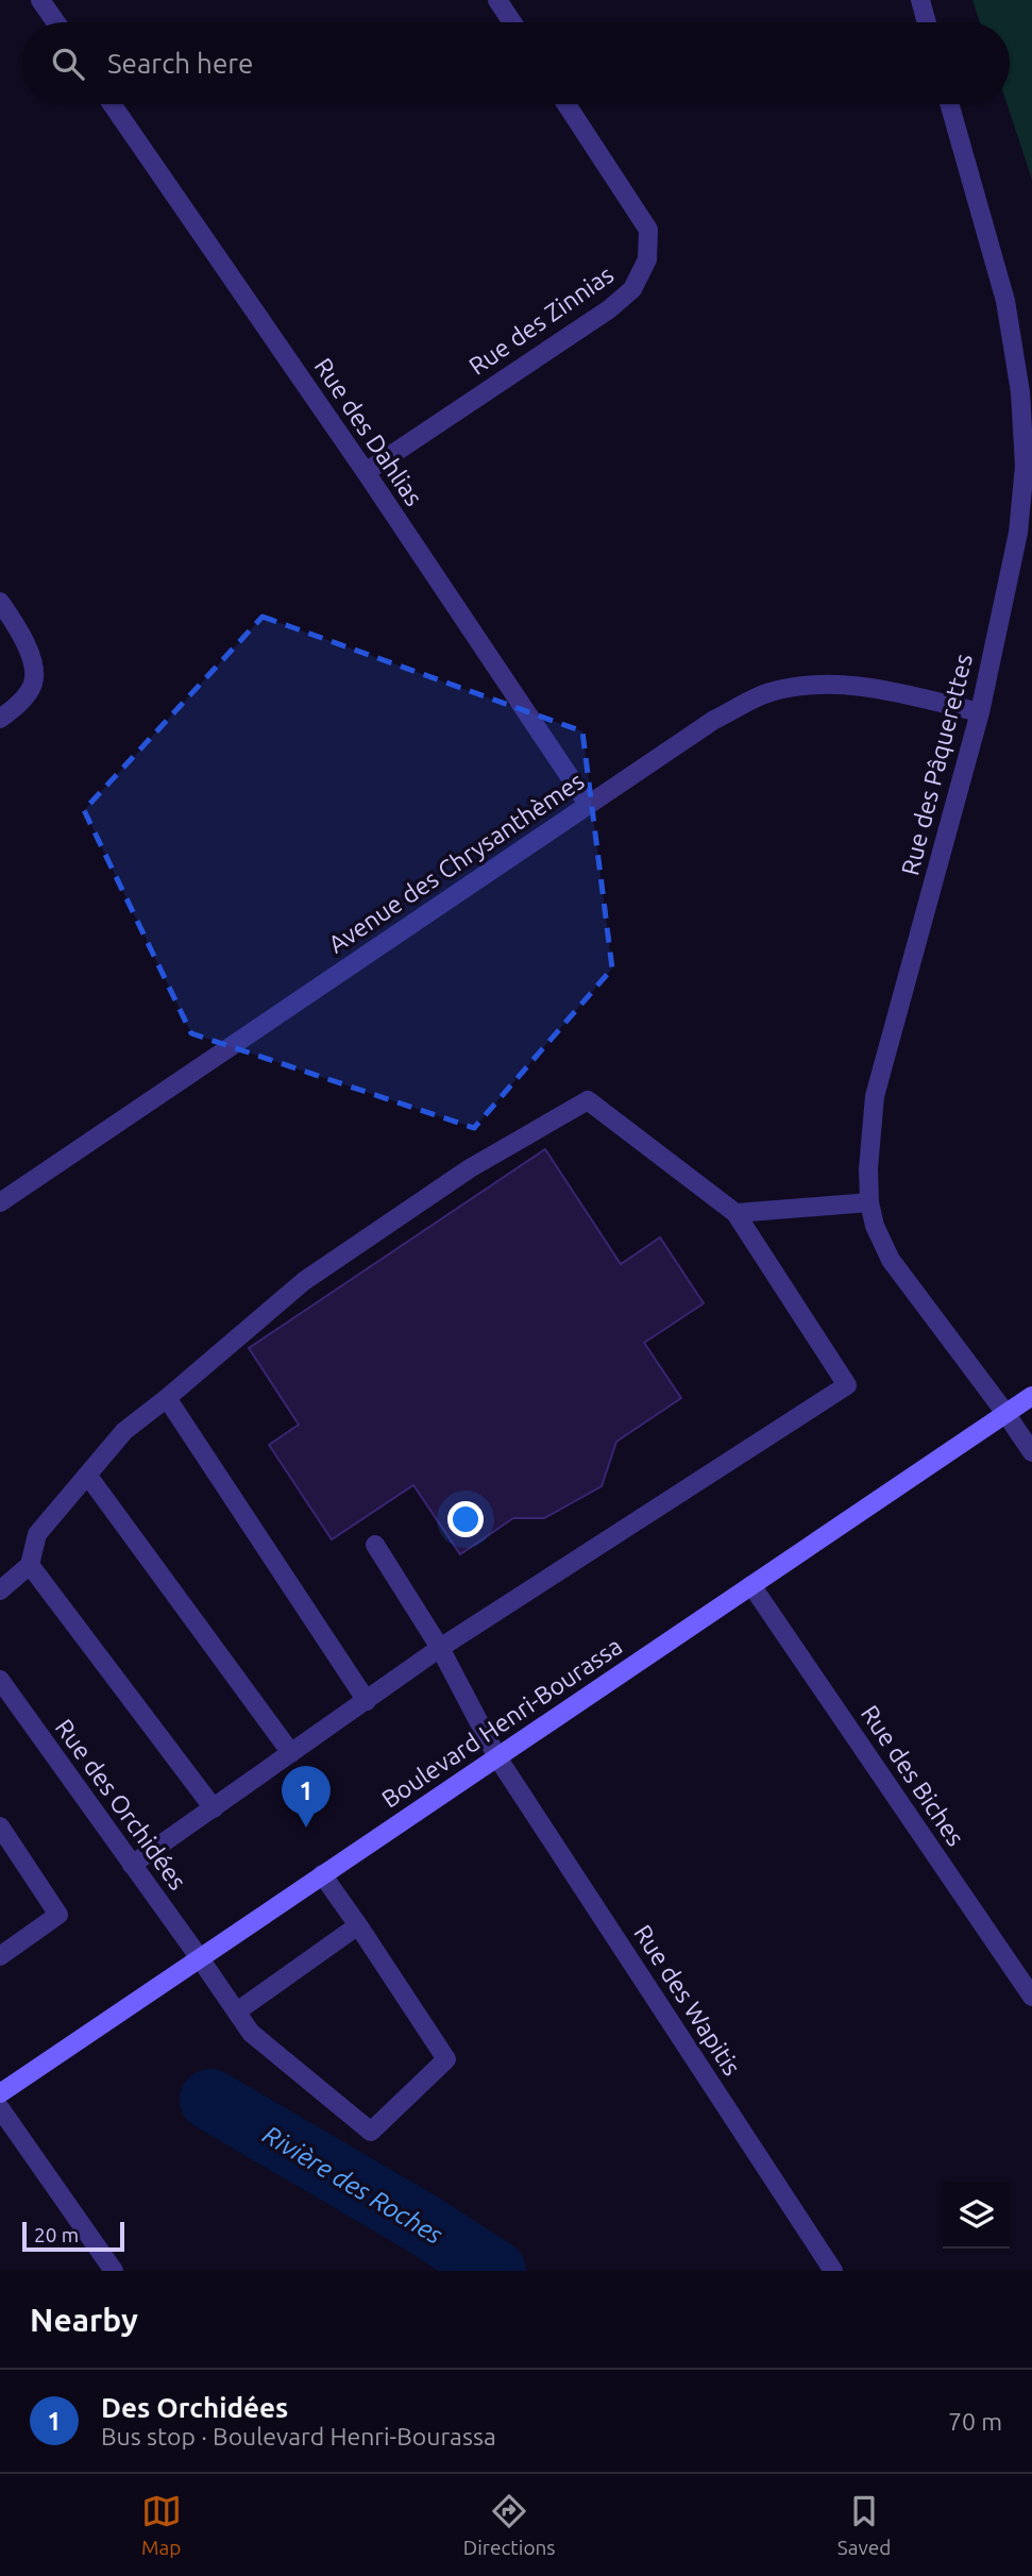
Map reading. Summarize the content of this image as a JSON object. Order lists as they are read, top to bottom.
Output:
{
  "streets": {
    "main road": ["Boulevard Henri-Bourassa"],
    "street": [
      "Rue des Zinnias",
      "Rue des Dahlias",
      "Rue des Pâquerettes",
      "Avenue des Chrysanthèmes",
      "Rue des Biches",
      "Rue des Orchidées",
      "Rue des Wapitis"
    ]
  },
  "crossings": [
    ["Rue des Zinnias", "Rue des Dahlias"],
    ["Rue des Dahlias", "Avenue des Chrysanthèmes"],
    ["Rue des Pâquerettes", "Avenue des Chrysanthèmes"],
    ["Rue des Pâquerettes", "Boulevard Henri-Bourassa"],
    ["Boulevard Henri-Bourassa", "Rue des Biches"],
    ["Boulevard Henri-Bourassa", "Rue des Orchidées"],
    ["Boulevard Henri-Bourassa", "Rue des Wapitis"]
  ],
  "water": ["Rivière des Roches"],
  "scale_bar": "20 m",
  "page": {
    "search": "Search here",
    "pins": "1",
    "scale": "20 m",
    "heading": "Nearby",
    "list": [
      {
        "mark": "1",
        "name": "Des Orchidées",
        "note": "Bus stop · Boulevard Henri-Bourassa",
        "value": "70 m"
      }
    ],
    "nav": ["Map", "Directions", "Saved"]
  }
}
